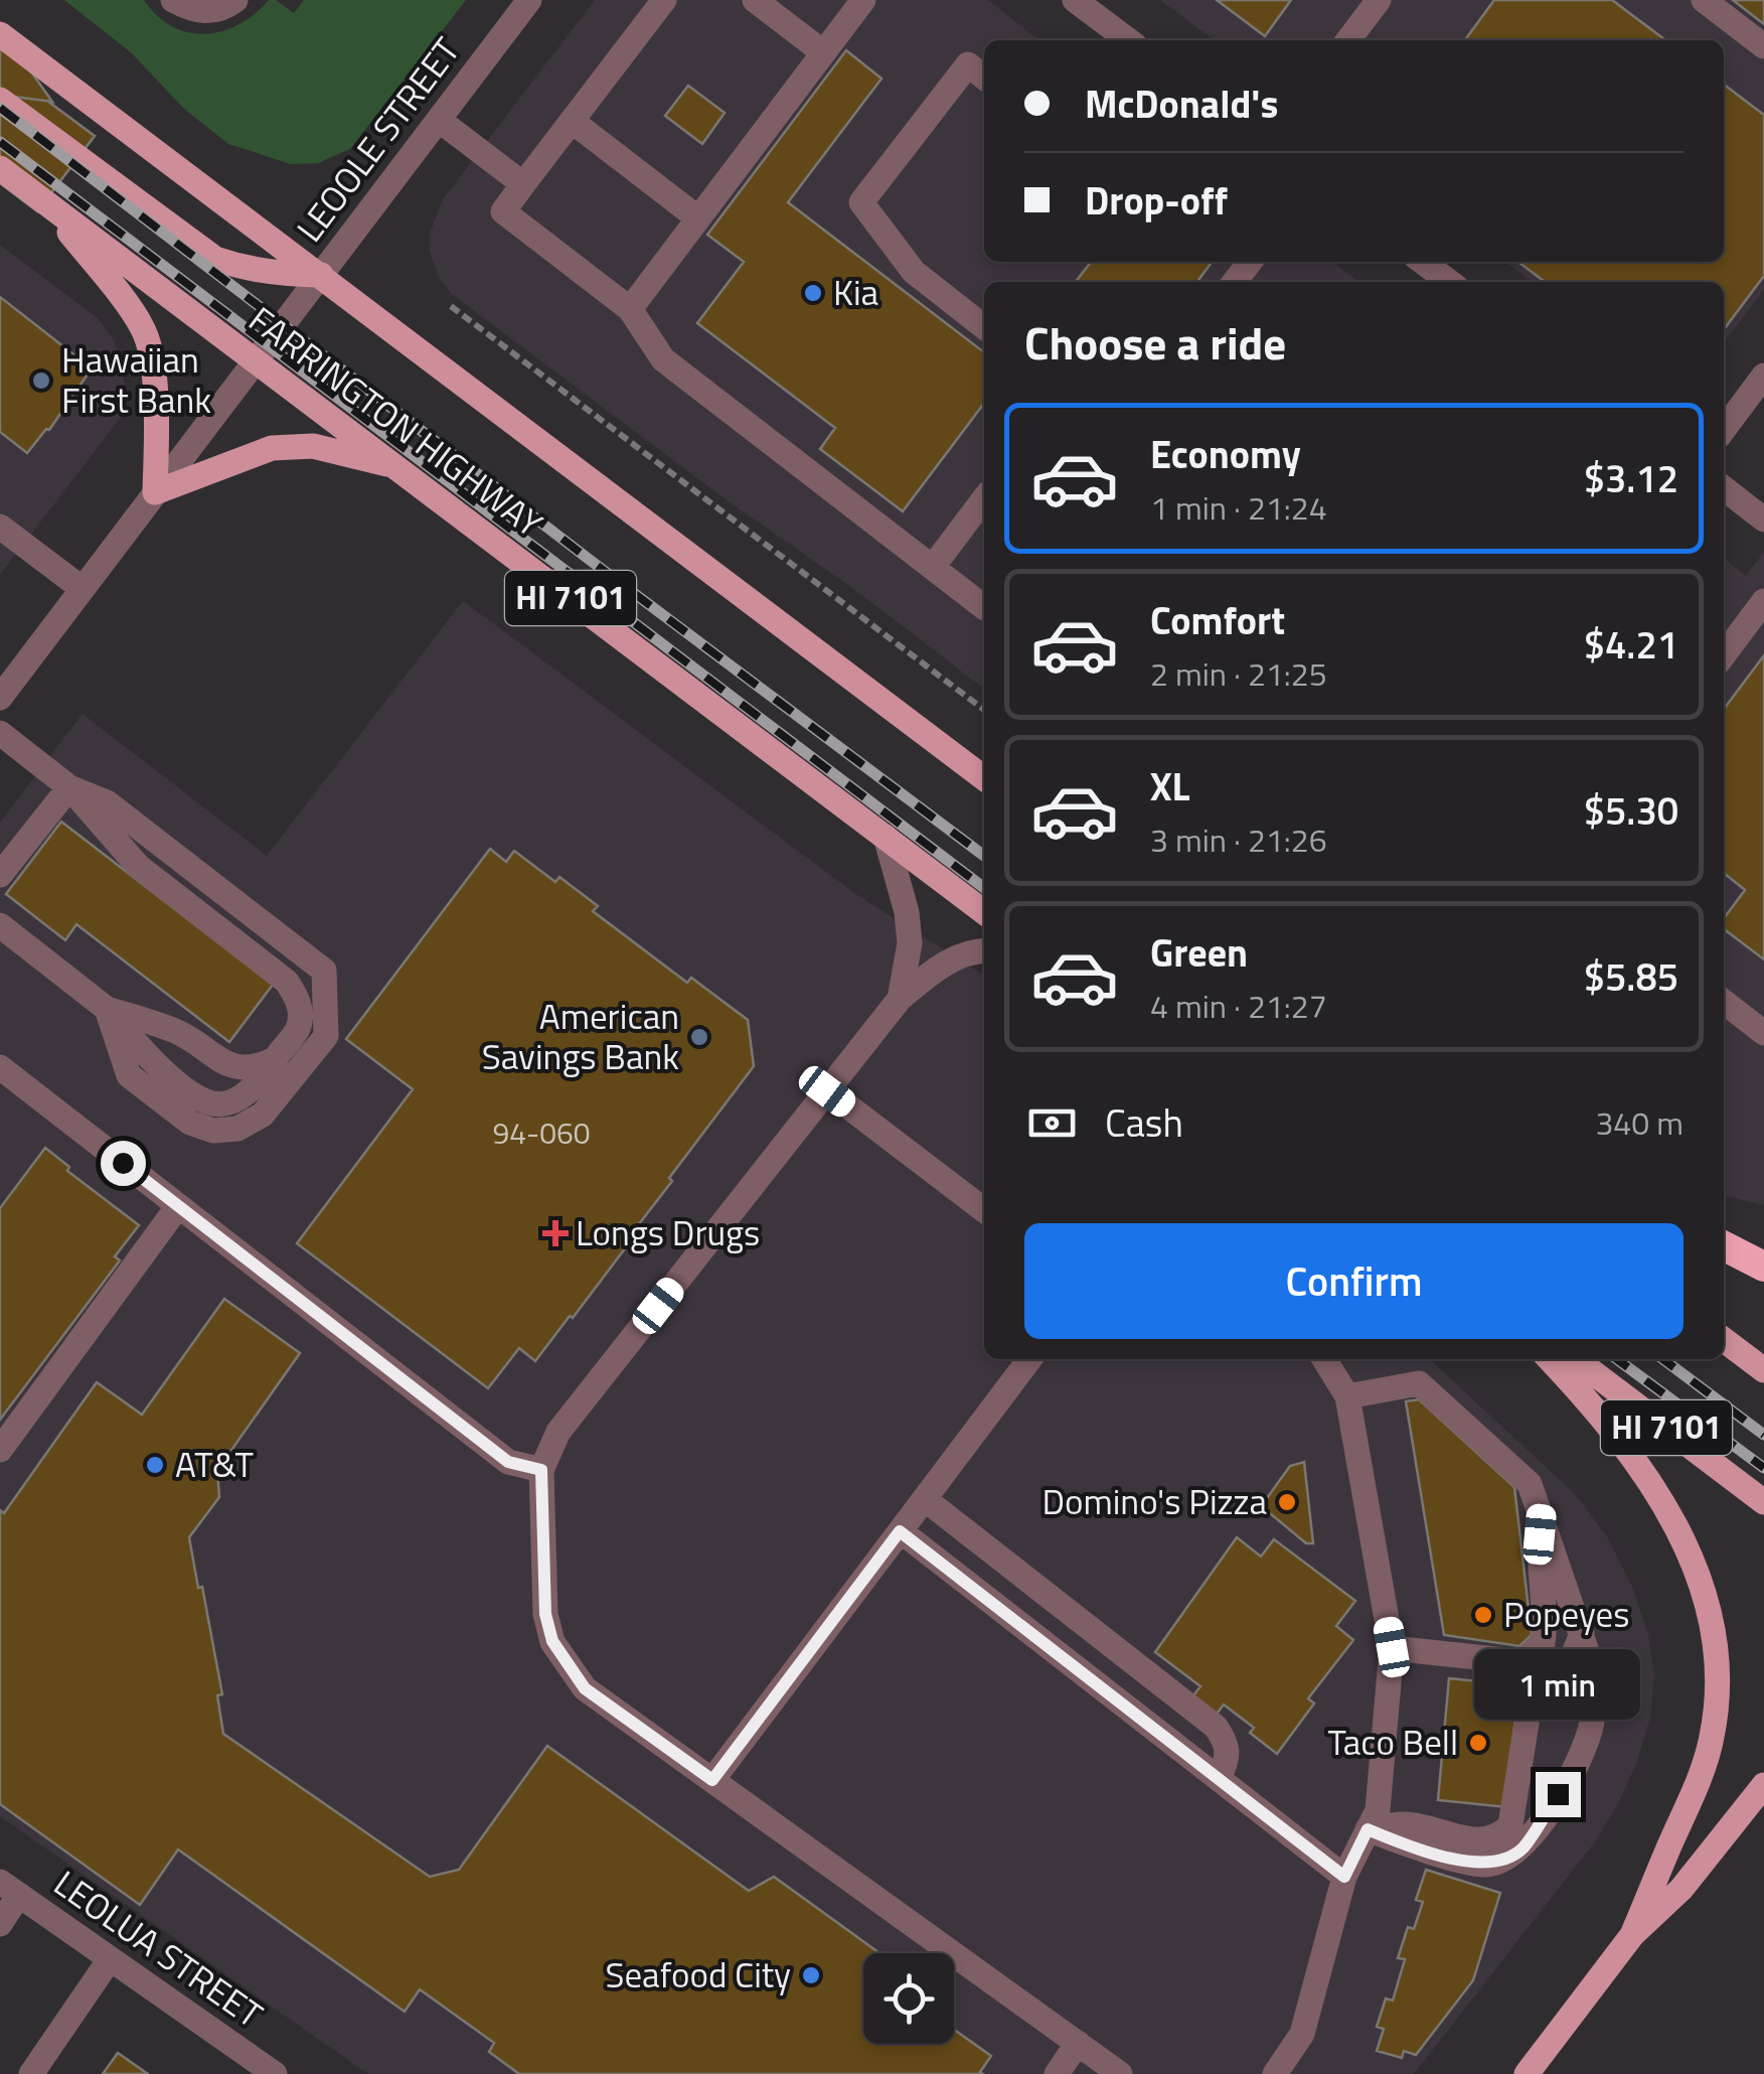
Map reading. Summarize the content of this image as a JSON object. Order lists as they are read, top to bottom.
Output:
{
  "streets": {
    "main road": ["FARRINGTON HIGHWAY", "HI 7101"],
    "street": ["LEOOLE STREET", "LEOLUA STREET"]
  },
  "crossings": [
    ["LEOOLE STREET", "FARRINGTON HIGHWAY"]
  ],
  "places": {
    "other": [
      "Kia",
      "Hawaiian First Bank",
      "American Savings Bank",
      "AT&T",
      "Domino's Pizza",
      "Popeyes",
      "Taco Bell",
      "Seafood City"
    ],
    "health": ["Longs Drugs"]
  },
  "house_numbers": ["94-060"],
  "page": {
    "banner": ["McDonald's", "Drop-off"],
    "heading": "Choose a ride",
    "list": [
      {
        "name": "Economy",
        "note": "1 min · 21:24",
        "value": "$3.12"
      },
      {
        "name": "Comfort",
        "note": "2 min · 21:25",
        "value": "$4.21"
      },
      {
        "name": "XL",
        "note": "3 min · 21:26",
        "value": "$5.30"
      },
      {
        "name": "Green",
        "note": "4 min · 21:27",
        "value": "$5.85"
      }
    ],
    "pay": ["Cash", "340 m"],
    "buttons": "Confirm",
    "bubble": "1 min"
  }
}
